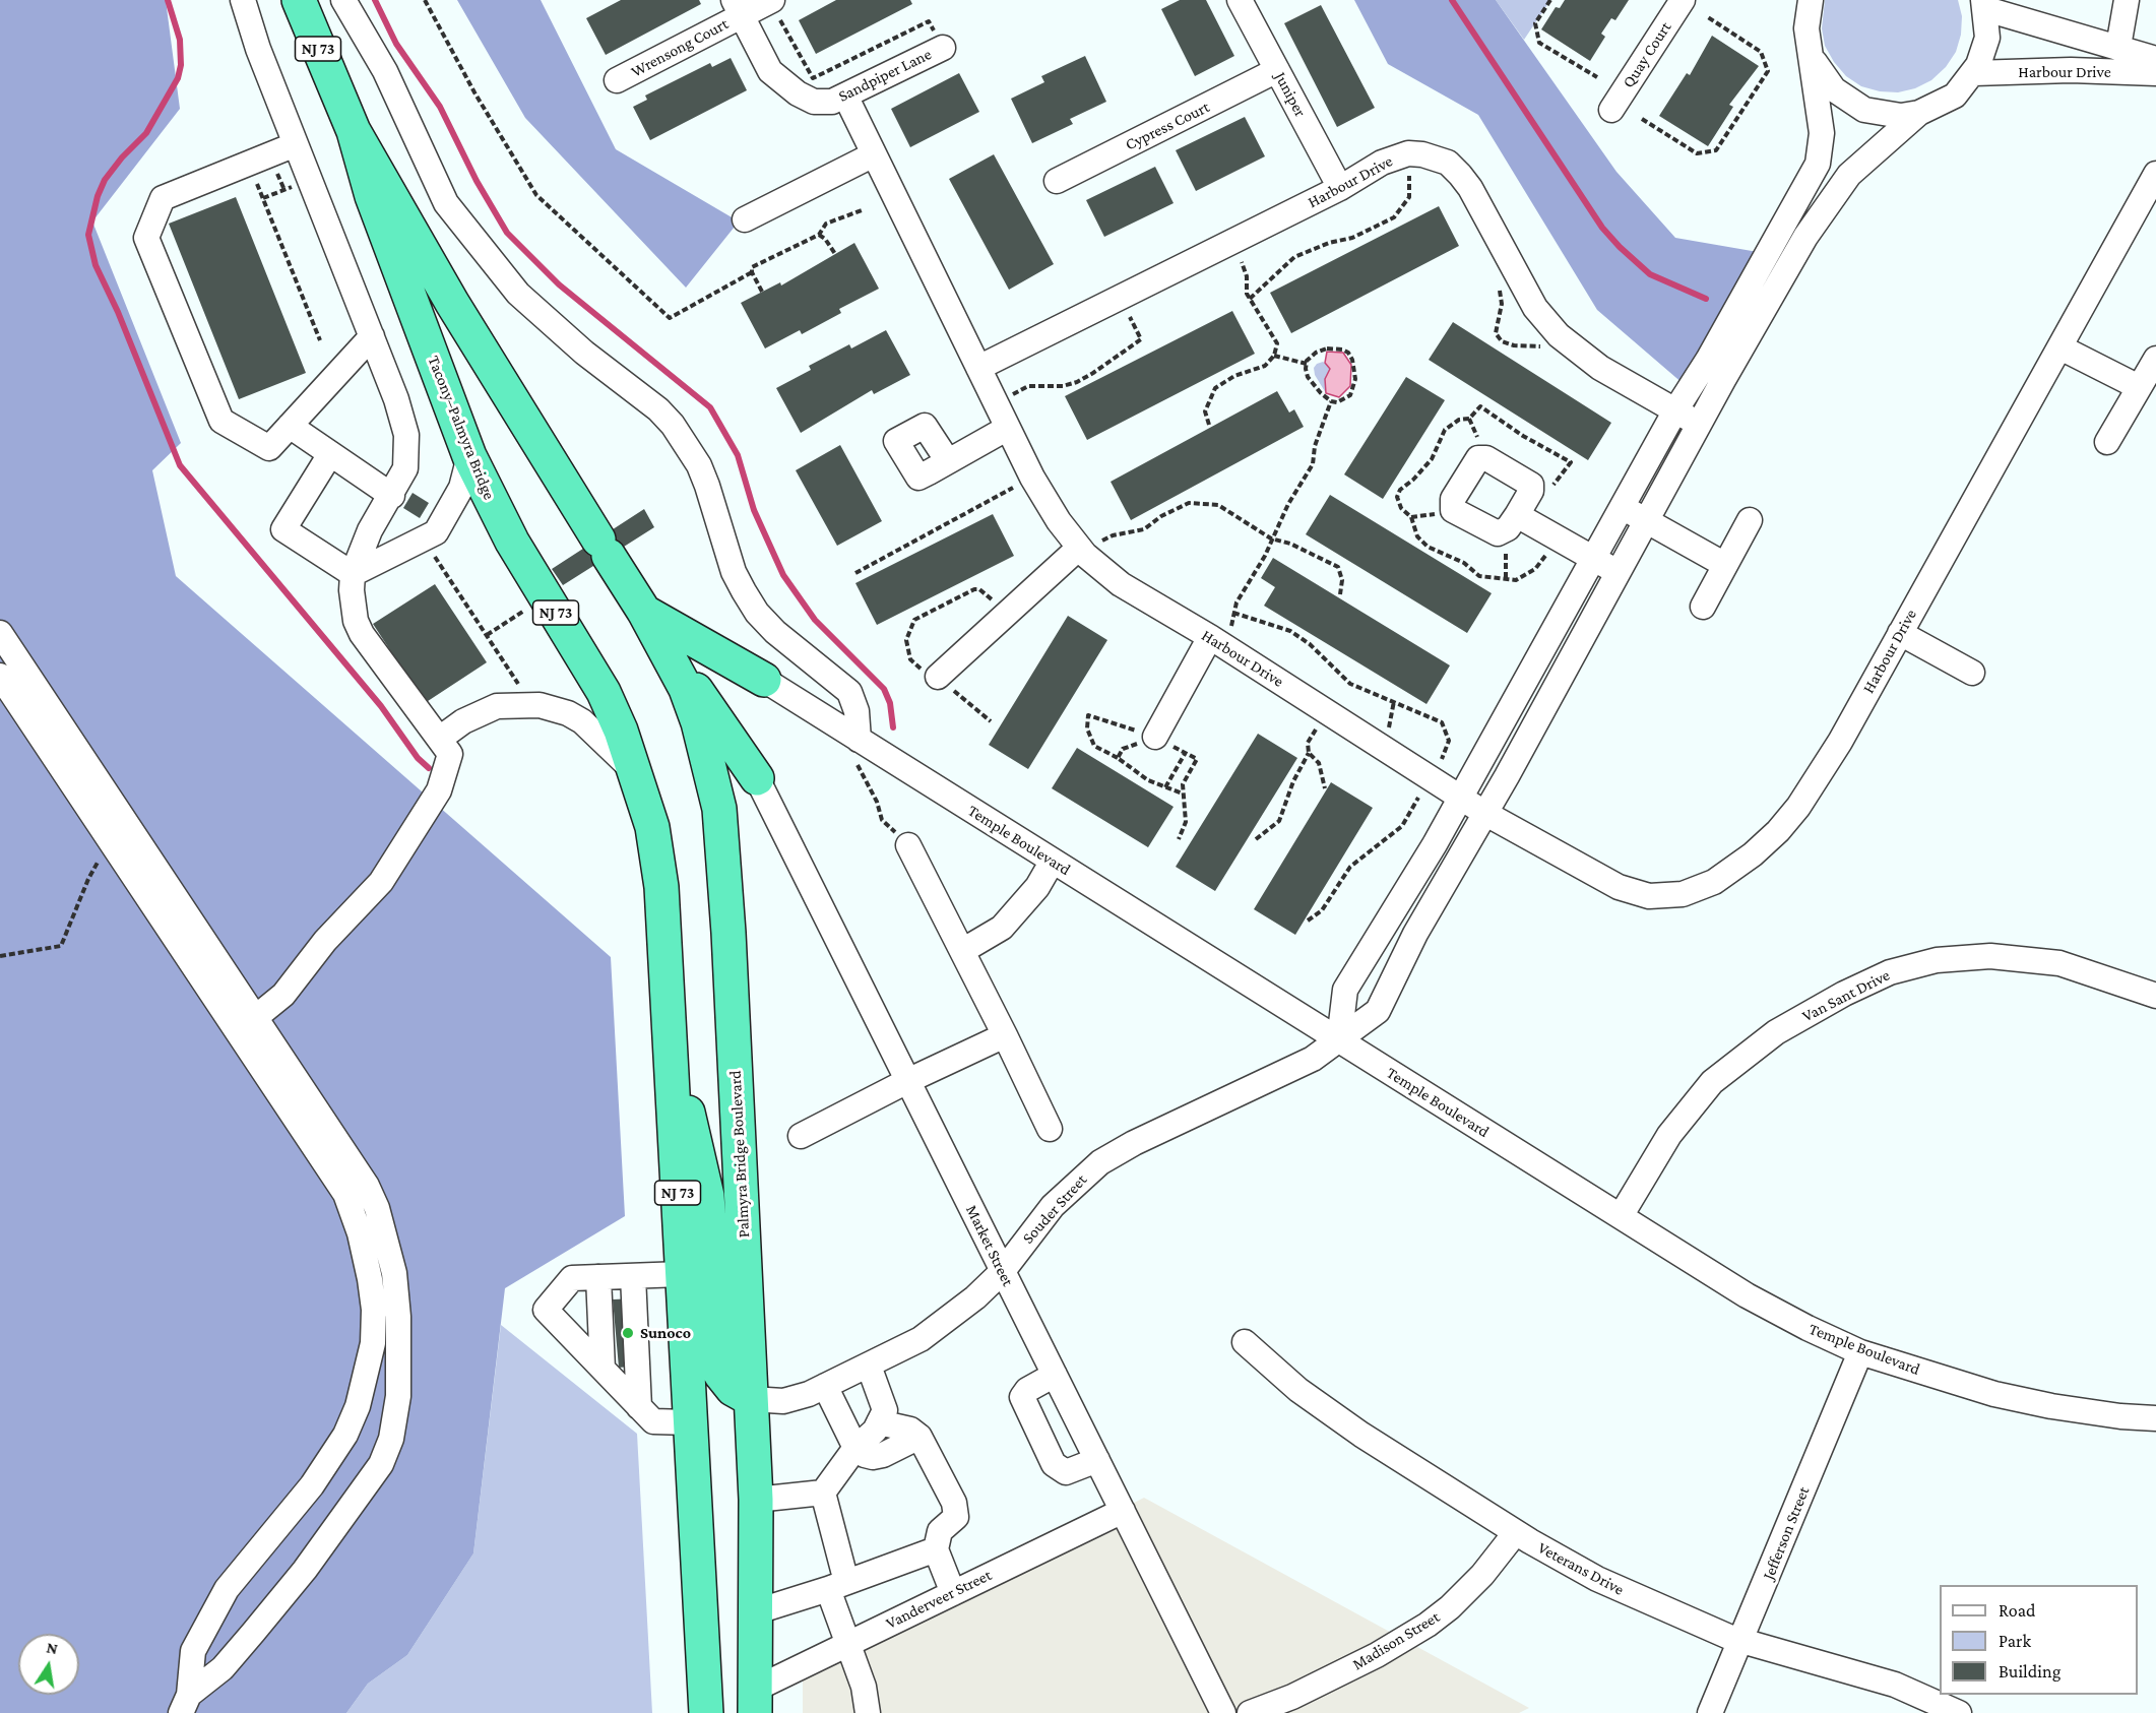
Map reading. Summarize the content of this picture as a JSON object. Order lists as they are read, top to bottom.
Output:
{
  "streets": {
    "highway": ["NJ 73", "Tacony–Palmyra Bridge", "Palmyra Bridge Boulevard"],
    "street": [
      "Wrensong Court",
      "Quay Court",
      "Harbour Drive",
      "Sandpiper Lane",
      "Juniper",
      "Cypress Court",
      "Temple Boulevard",
      "Van Sant Drive",
      "Souder Street",
      "Market Street",
      "Jefferson Street",
      "Veterans Drive",
      "Vanderveer Street",
      "Madison Street"
    ]
  },
  "crossings": [
    ["Wrensong Court", "Sandpiper Lane"],
    ["NJ 73", "Tacony–Palmyra Bridge"],
    ["Harbour Drive", "Sandpiper Lane"],
    ["Harbour Drive", "Juniper"],
    ["Juniper", "Cypress Court"],
    ["Tacony–Palmyra Bridge", "Palmyra Bridge Boulevard"],
    ["Temple Boulevard", "Van Sant Drive"],
    ["Temple Boulevard", "Souder Street"],
    ["Temple Boulevard", "Jefferson Street"],
    ["Palmyra Bridge Boulevard", "Souder Street"],
    ["Palmyra Bridge Boulevard", "Vanderveer Street"],
    ["Souder Street", "Market Street"],
    ["Market Street", "Vanderveer Street"],
    ["Jefferson Street", "Veterans Drive"],
    ["Veterans Drive", "Madison Street"]
  ],
  "places": ["Sunoco"],
  "legend": ["Road", "Park", "Building"],
  "north": "top"
}
